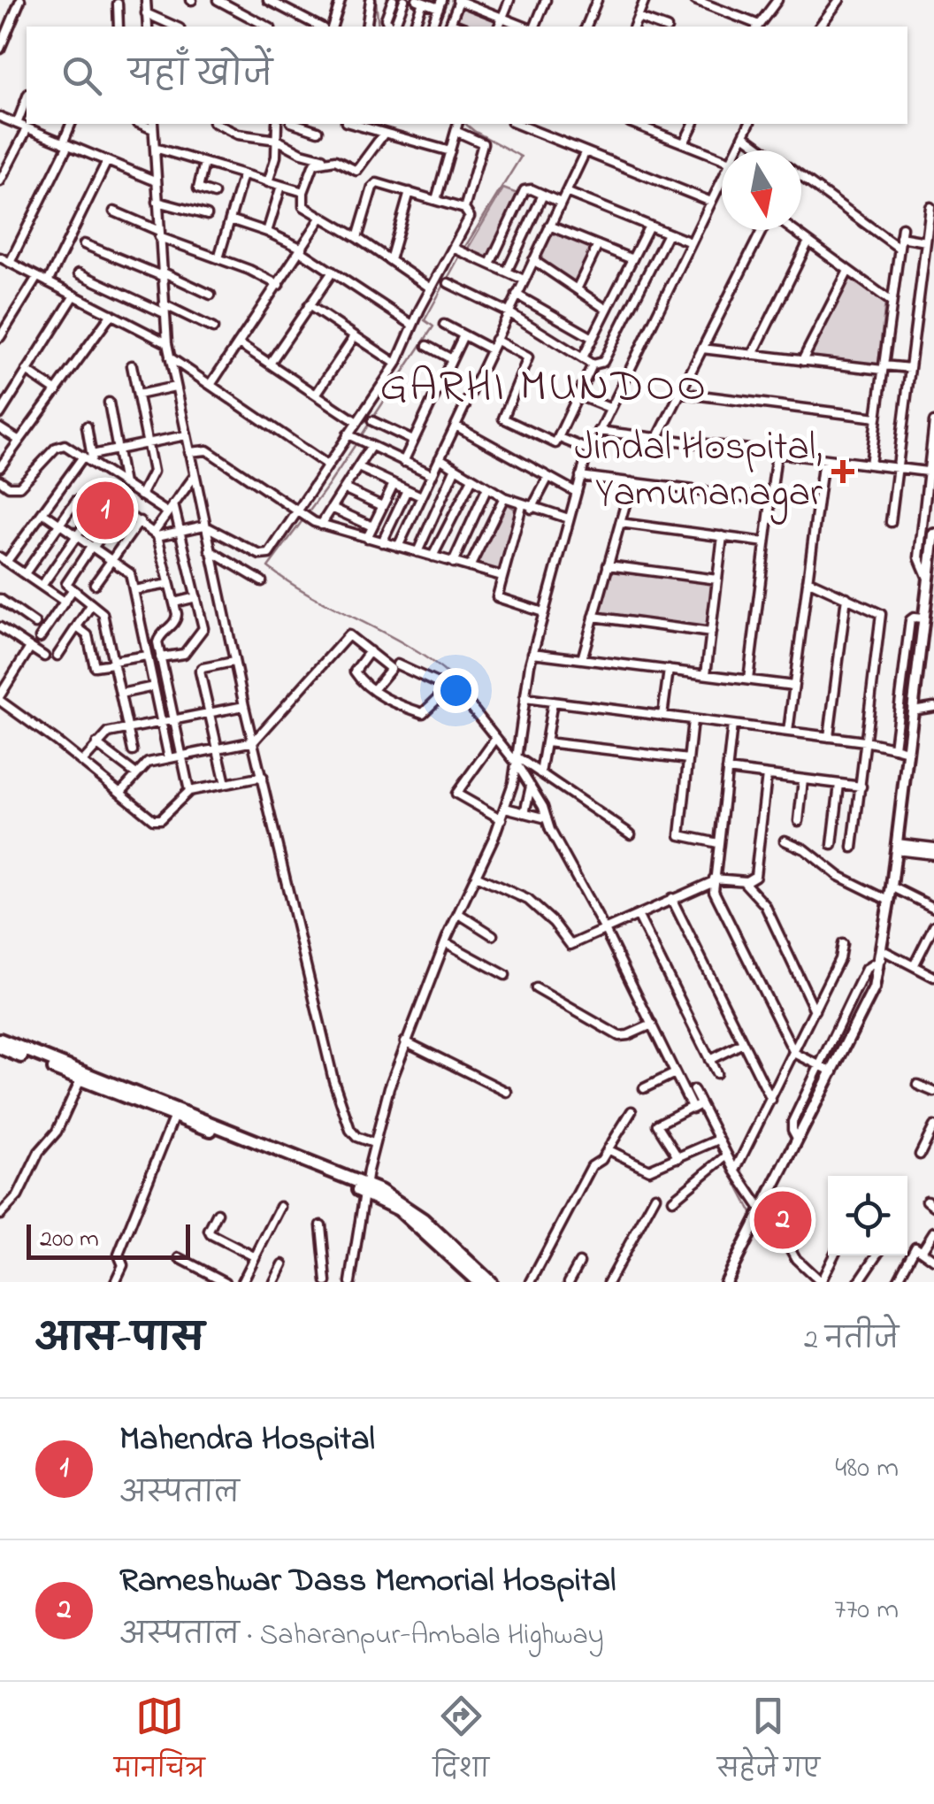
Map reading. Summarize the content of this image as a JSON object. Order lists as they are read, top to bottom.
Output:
{
  "districts": ["GARHI MUNDOO"],
  "places": {
    "health": ["Jindal Hospital, Yamunanagar"]
  },
  "scale_bar": "200 m",
  "north": "bottom",
  "page": {
    "search": "यहाँ खोजें",
    "pins": ["1", "2"],
    "scale": "200 m",
    "heading": ["आस-पास", "2 नतीजे"],
    "list": [
      {
        "mark": "1",
        "name": "Mahendra Hospital",
        "note": "अस्पताल",
        "value": "480 m"
      },
      {
        "mark": "2",
        "name": "Rameshwar Dass Memorial Hospital",
        "note": "अस्पताल · Saharanpur-Ambala Highway",
        "value": "770 m"
      }
    ],
    "nav": ["मानचित्र", "दिशा", "सहेजे गए"]
  }
}
